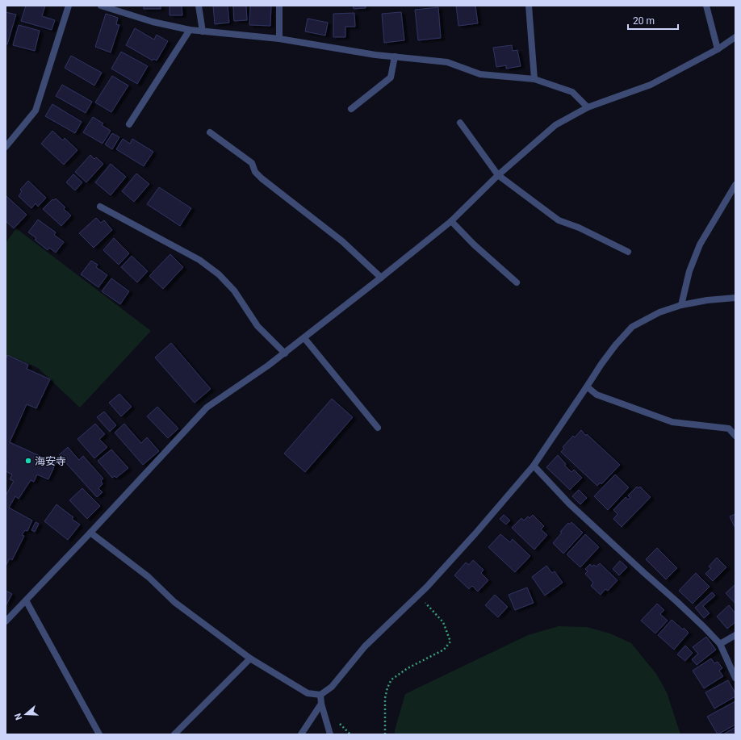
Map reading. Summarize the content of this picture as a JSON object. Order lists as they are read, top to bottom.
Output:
{
  "places": ["海安寺"],
  "scale_bar": "20 m",
  "north": "left"
}
